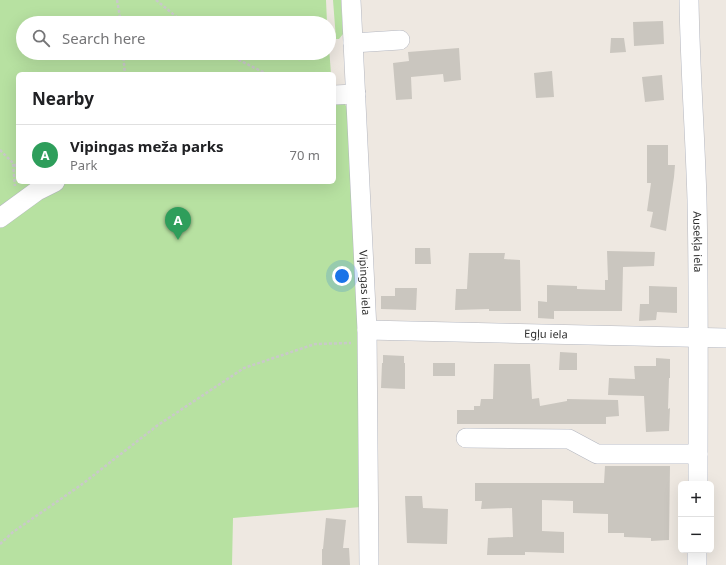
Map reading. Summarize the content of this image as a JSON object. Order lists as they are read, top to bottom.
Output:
{
  "streets": {
    "street": ["Ausekļa iela", "Vipingas iela", "Egļu iela"]
  },
  "crossings": [
    ["Ausekļa iela", "Egļu iela"],
    ["Vipingas iela", "Egļu iela"]
  ],
  "page": {
    "search": "Search here",
    "heading": "Nearby",
    "list": [
      {
        "mark": "A",
        "name": "Vipingas meža parks",
        "note": "Park",
        "value": "70 m"
      }
    ],
    "pins": "A",
    "map_buttons": ["+", "−"]
  }
}
